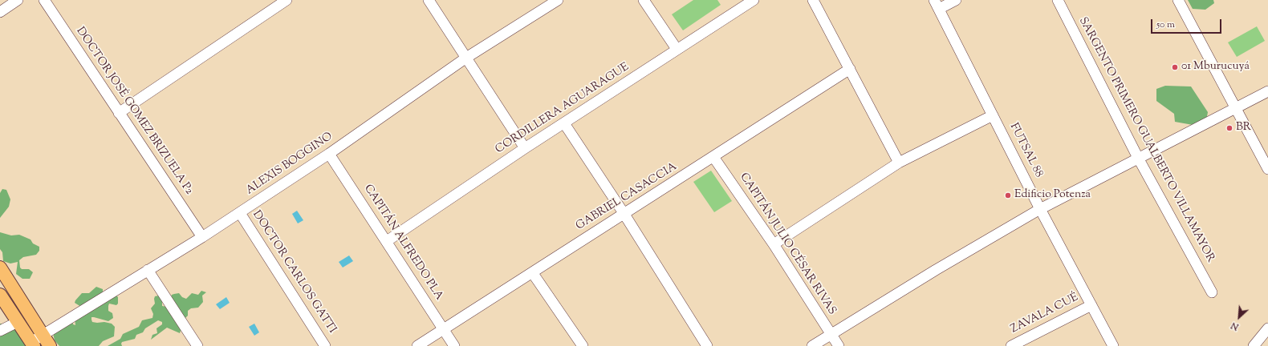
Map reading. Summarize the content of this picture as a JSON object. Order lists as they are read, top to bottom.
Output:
{
  "streets": {
    "street": [
      "CORDILLERA AGUARAGUE",
      "DOCTOR JOSÉ GOMEZ BRIZUELA P2",
      "SARGENTO PRIMERO GUALBERTO VILLAMAYOR",
      "FUTSAL 88",
      "ALEXIS BOGGINO",
      "GABRIEL CASACCIA",
      "CAPITÁN ALFREDO PLA",
      "CAPITÁN JULIO CÉSAR RIVAS",
      "DOCTOR CARLOS GATTI",
      "ZAVALA CUÉ"
    ]
  },
  "crossings": [
    ["CORDILLERA AGUARAGUE", "CAPITÁN ALFREDO PLA"],
    ["DOCTOR JOSÉ GOMEZ BRIZUELA P2", "ALEXIS BOGGINO"],
    ["FUTSAL 88", "ZAVALA CUÉ"],
    ["ALEXIS BOGGINO", "CAPITÁN ALFREDO PLA"],
    ["ALEXIS BOGGINO", "DOCTOR CARLOS GATTI"],
    ["GABRIEL CASACCIA", "CAPITÁN ALFREDO PLA"],
    ["GABRIEL CASACCIA", "CAPITÁN JULIO CÉSAR RIVAS"]
  ],
  "places": ["01 Mburucuyá", "BR", "Edificio Potenza"],
  "scale_bar": "50 m",
  "north": "bottom left"
}
